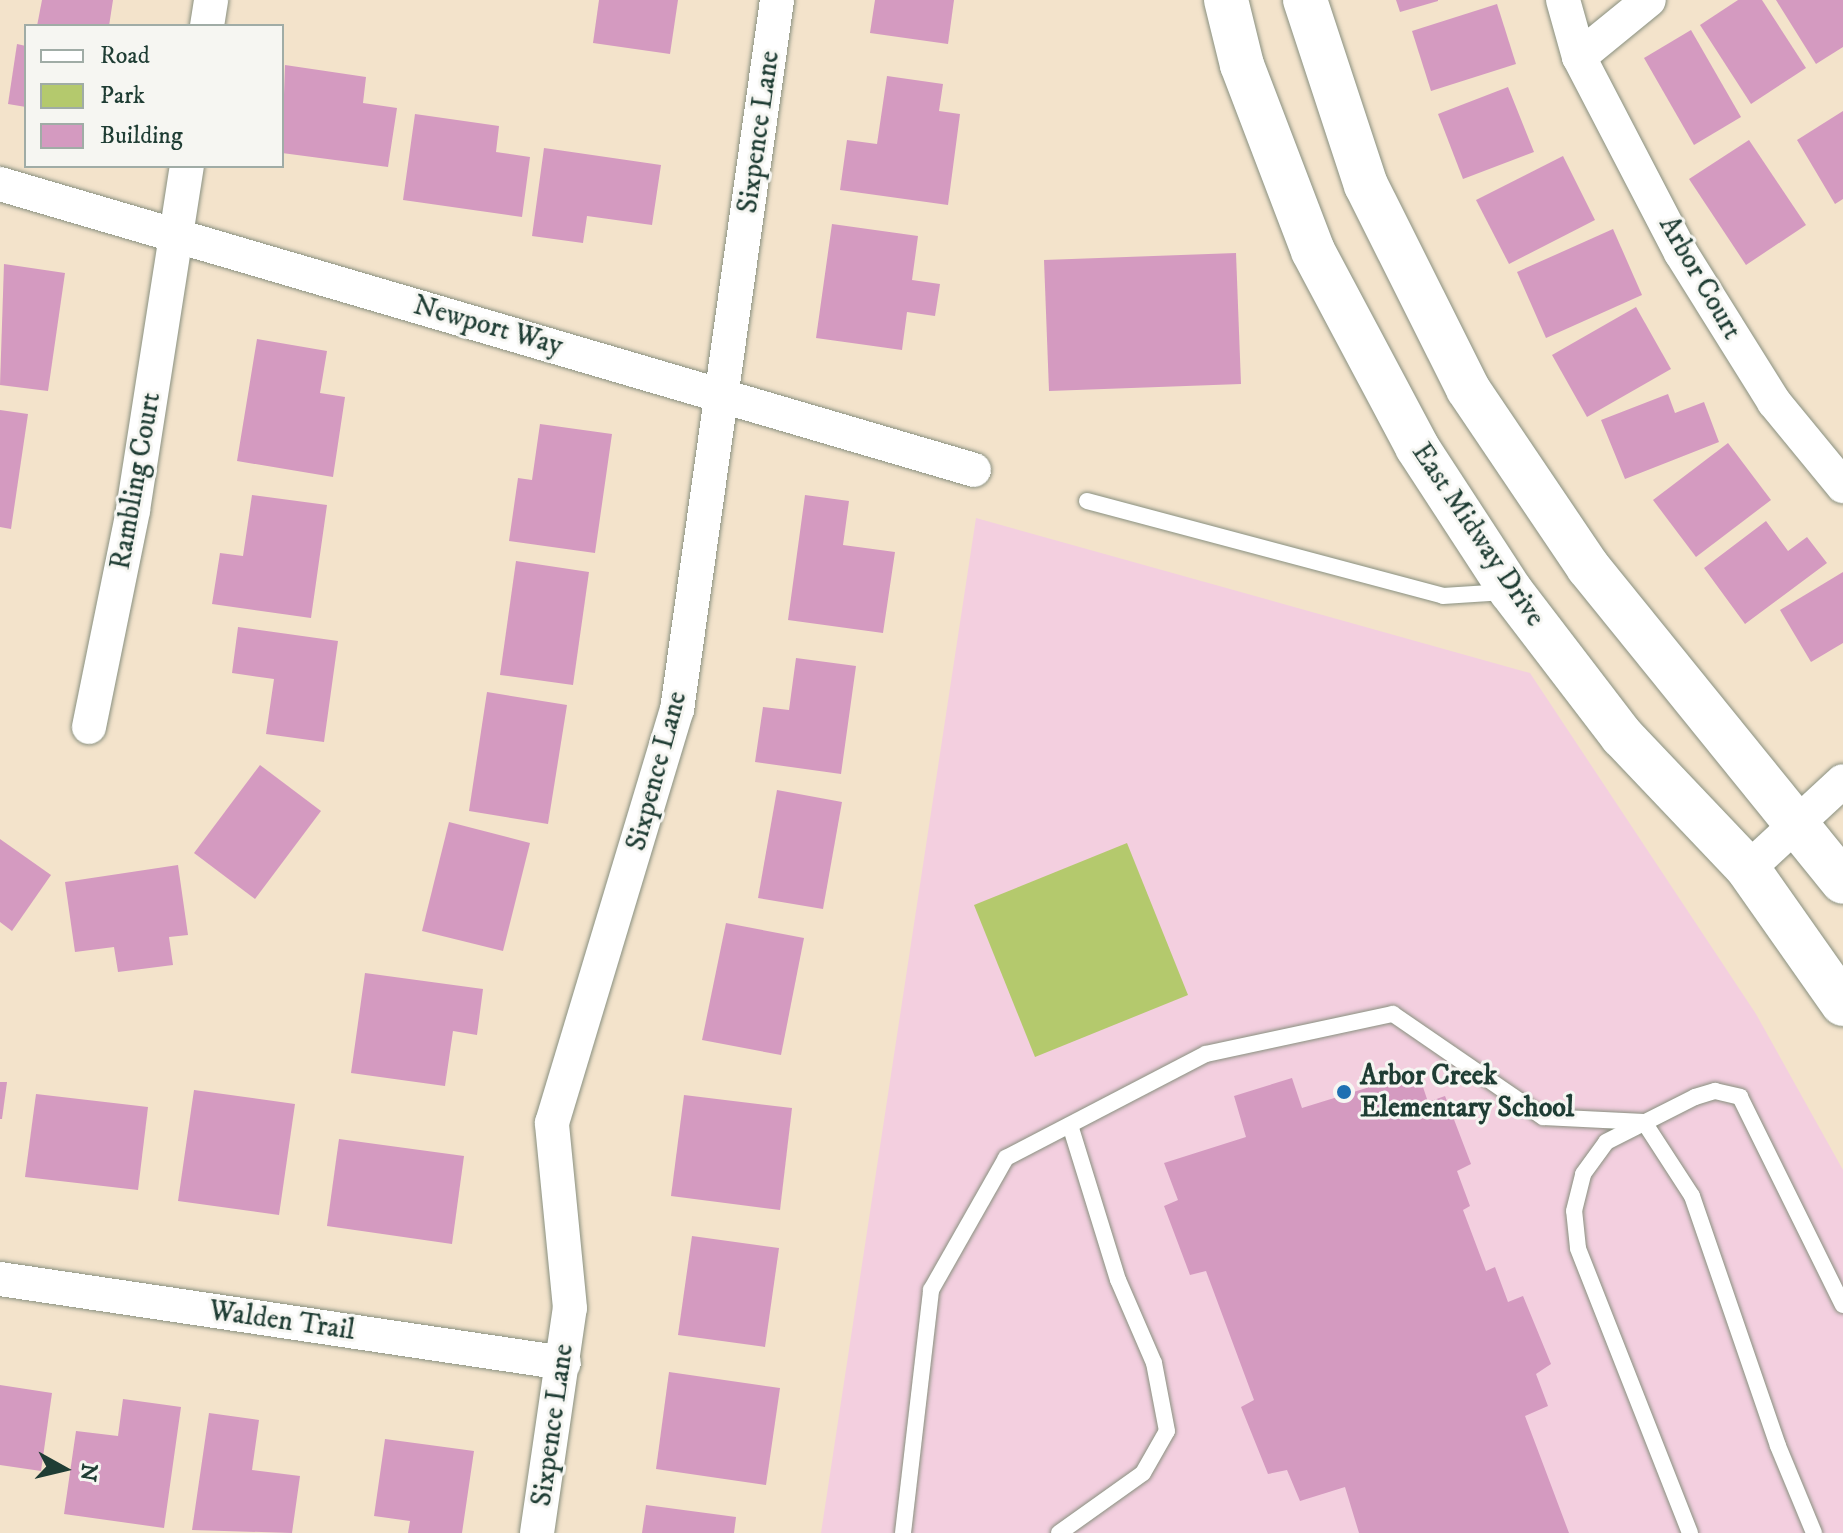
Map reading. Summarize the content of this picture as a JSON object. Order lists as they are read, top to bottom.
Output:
{
  "streets": {
    "main road": ["East Midway Drive"],
    "street": [
      "Sixpence Lane",
      "Arbor Court",
      "Newport Way",
      "Rambling Court",
      "Walden Trail"
    ]
  },
  "crossings": [
    ["Sixpence Lane", "Newport Way"],
    ["Sixpence Lane", "Walden Trail"],
    ["Newport Way", "Rambling Court"]
  ],
  "places": ["Arbor Creek Elementary School"],
  "legend": ["Road", "Park", "Building"],
  "north": "right"
}
